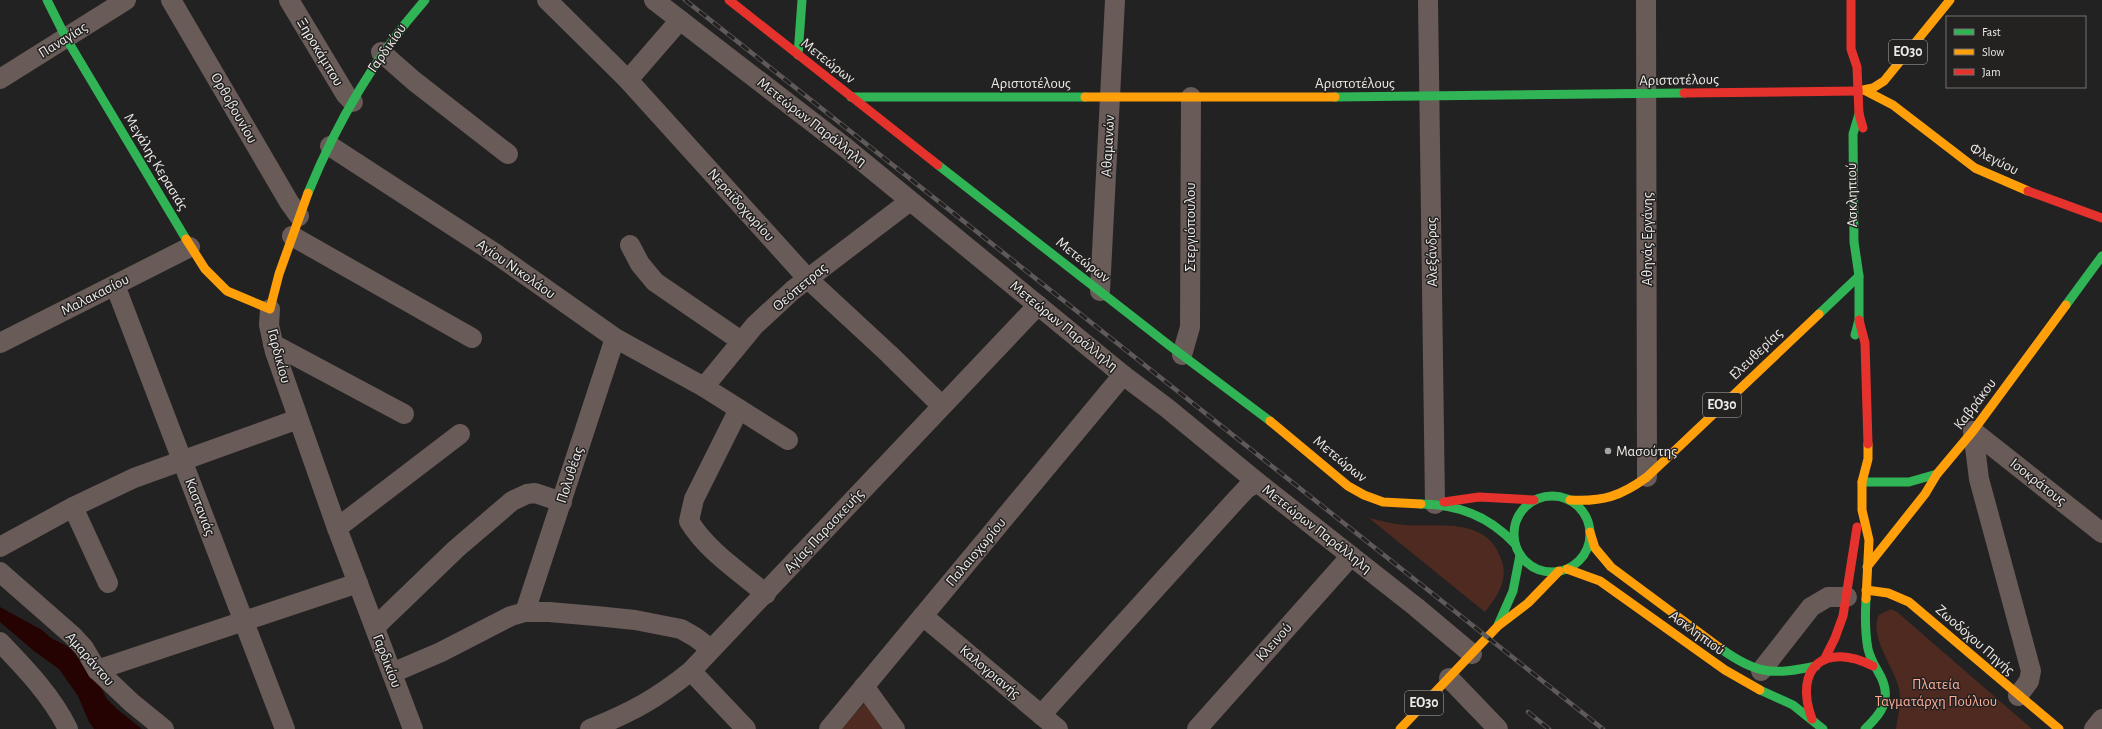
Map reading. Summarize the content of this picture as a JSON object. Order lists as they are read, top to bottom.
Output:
{
  "streets": {
    "main road": [
      "Γαρδικίου",
      "ΕΟ30",
      "Μετεώρων",
      "Αριστοτέλους",
      "Φλεγύου",
      "Μεγάλης Κερασιάς",
      "Ασκληπιού",
      "Ελευθερίας",
      "Καβράκου",
      "Ζωοδόχου Πηγής"
    ],
    "street": [
      "Παναγίας",
      "Ξηροκάμπου",
      "Ορθοβουνίου",
      "Μετεώρων Παράλληλη",
      "Αθαμανών",
      "Νεραϊδοχωρίου",
      "Στεργιόπουλου",
      "Αθηνάς Εργάνης",
      "Αλεξάνδρας",
      "Αγίου Νικολάου",
      "Θεόπετρας",
      "Μαλακασίου",
      "Πολυθέας",
      "Ισοκράτους",
      "Καστανιάς",
      "Αγίας Παρασκευής",
      "Παλαιοχωρίου",
      "Κλεινού",
      "Αμαράντου",
      "Καλογριανής"
    ]
  },
  "crossings": [
    ["Παναγίας", "Μεγάλης Κερασιάς"],
    ["Γαρδικίου", "Ξηροκάμπου"],
    ["Γαρδικίου", "Ορθοβουνίου"],
    ["Γαρδικίου", "Μεγάλης Κερασιάς"],
    ["Γαρδικίου", "Αγίου Νικολάου"],
    ["ΕΟ30", "Μετεώρων"],
    ["ΕΟ30", "Αριστοτέλους"],
    ["ΕΟ30", "Μετεώρων Παράλληλη"],
    ["ΕΟ30", "Φλεγύου"],
    ["ΕΟ30", "Ασκληπιού"],
    ["ΕΟ30", "Ελευθερίας"],
    ["Μετεώρων", "Αριστοτέλους"],
    ["Μετεώρων", "Αθαμανών"],
    ["Μετεώρων", "Ασκληπιού"],
    ["Μετεώρων", "Στεργιόπουλου"],
    ["Μετεώρων", "Αλεξάνδρας"],
    ["Μετεώρων", "Ελευθερίας"],
    ["Αριστοτέλους", "Αθαμανών"],
    ["Αριστοτέλους", "Φλεγύου"],
    ["Αριστοτέλους", "Ασκληπιού"],
    ["Αριστοτέλους", "Στεργιόπουλου"],
    ["Αριστοτέλους", "Αθηνάς Εργάνης"],
    ["Αριστοτέλους", "Αλεξάνδρας"],
    ["Μετεώρων Παράλληλη", "Θεόπετρας"],
    ["Μετεώρων Παράλληλη", "Αγίας Παρασκευής"],
    ["Μετεώρων Παράλληλη", "Παλαιοχωρίου"],
    ["Μετεώρων Παράλληλη", "Κλεινού"],
    ["Φλεγύου", "Ασκληπιού"],
    ["Μεγάλης Κερασιάς", "Μαλακασίου"],
    ["Ασκληπιού", "Ελευθερίας"],
    ["Ασκληπιού", "Καβράκου"],
    ["Ασκληπιού", "Ζωοδόχου Πηγής"],
    ["Νεραϊδοχωρίου", "Θεόπετρας"],
    ["Νεραϊδοχωρίου", "Αγίας Παρασκευής"],
    ["Αθηνάς Εργάνης", "Ελευθερίας"],
    ["Αγίου Νικολάου", "Θεόπετρας"],
    ["Αγίου Νικολάου", "Πολυθέας"],
    ["Μαλακασίου", "Καστανιάς"],
    ["Καβράκου", "Ισοκράτους"],
    ["Παλαιοχωρίου", "Καλογριανής"]
  ],
  "parks": ["Πλατεία Ταγματάρχη Πούλιου"],
  "places": ["Μασούτης"],
  "legend": ["Fast", "Slow", "Jam"]
}
